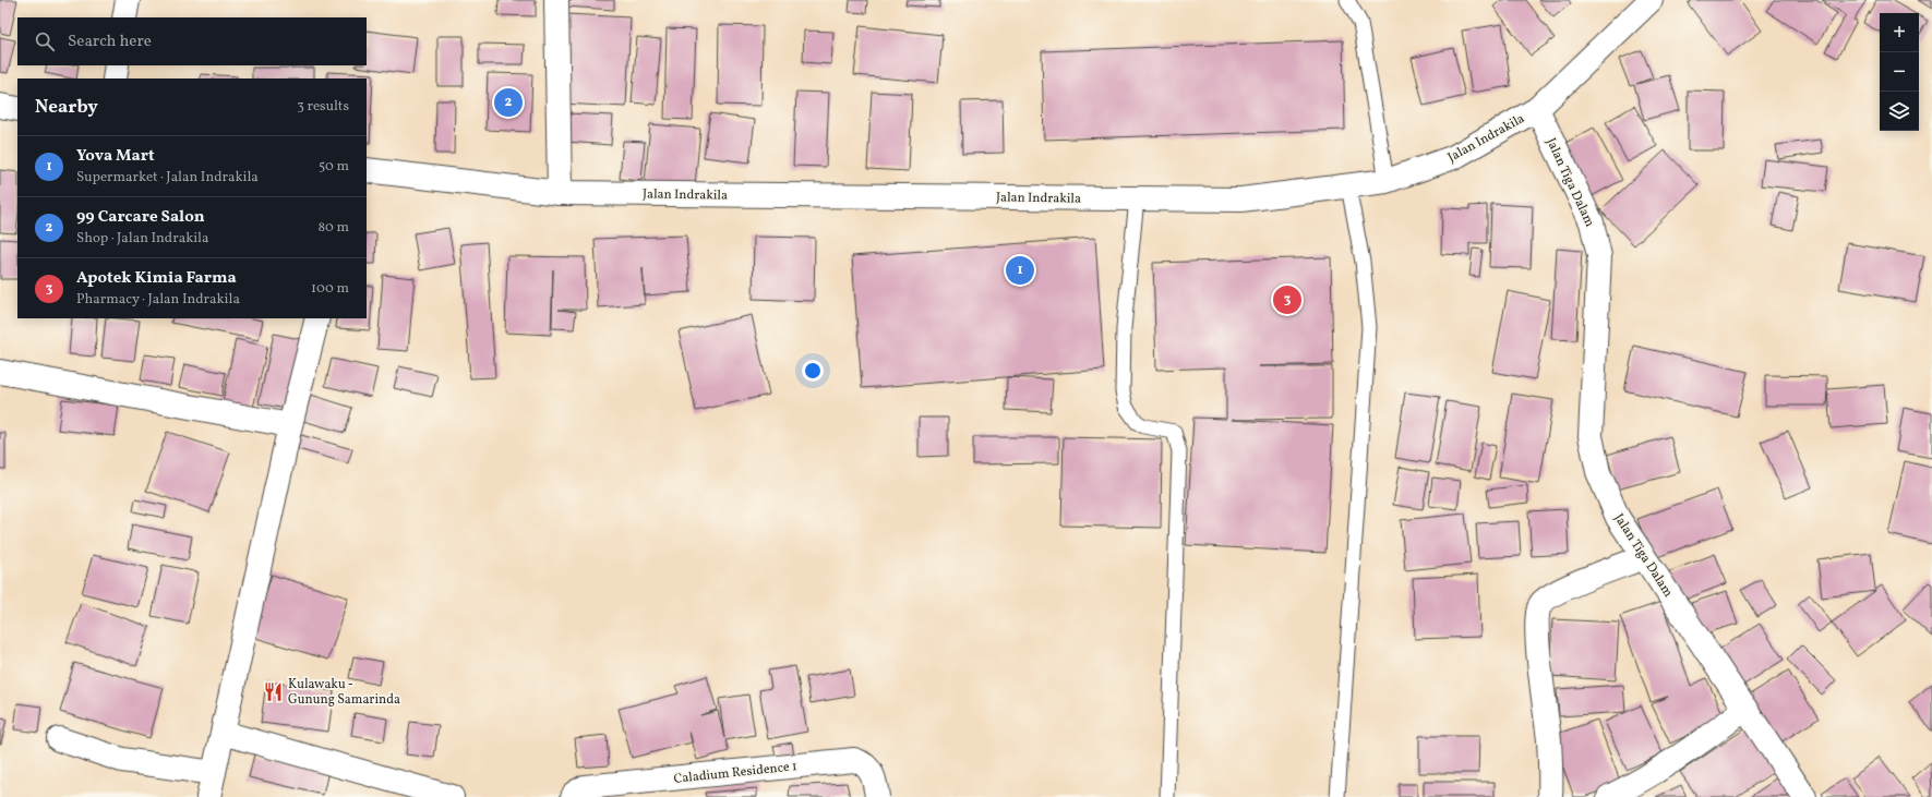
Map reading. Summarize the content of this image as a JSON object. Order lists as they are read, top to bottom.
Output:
{
  "streets": {
    "street": ["Jalan Indrakila", "Jalan Tiga Dalam", "Caladium Residence 1"]
  },
  "crossings": [
    ["Jalan Indrakila", "Jalan Tiga Dalam"]
  ],
  "places": {
    "restaurant": ["Kulawaku - Gunung Samarinda"]
  },
  "page": {
    "map_buttons": ["+", "−"],
    "search": "Search here",
    "heading": ["Nearby", "3 results"],
    "pins": ["2", "1", "3"],
    "list": [
      {
        "mark": "1",
        "name": "Yova Mart",
        "note": "Supermarket · Jalan Indrakila",
        "value": "50 m"
      },
      {
        "mark": "2",
        "name": "99 Carcare Salon",
        "note": "Shop · Jalan Indrakila",
        "value": "80 m"
      },
      {
        "mark": "3",
        "name": "Apotek Kimia Farma",
        "note": "Pharmacy · Jalan Indrakila",
        "value": "100 m"
      }
    ]
  }
}
